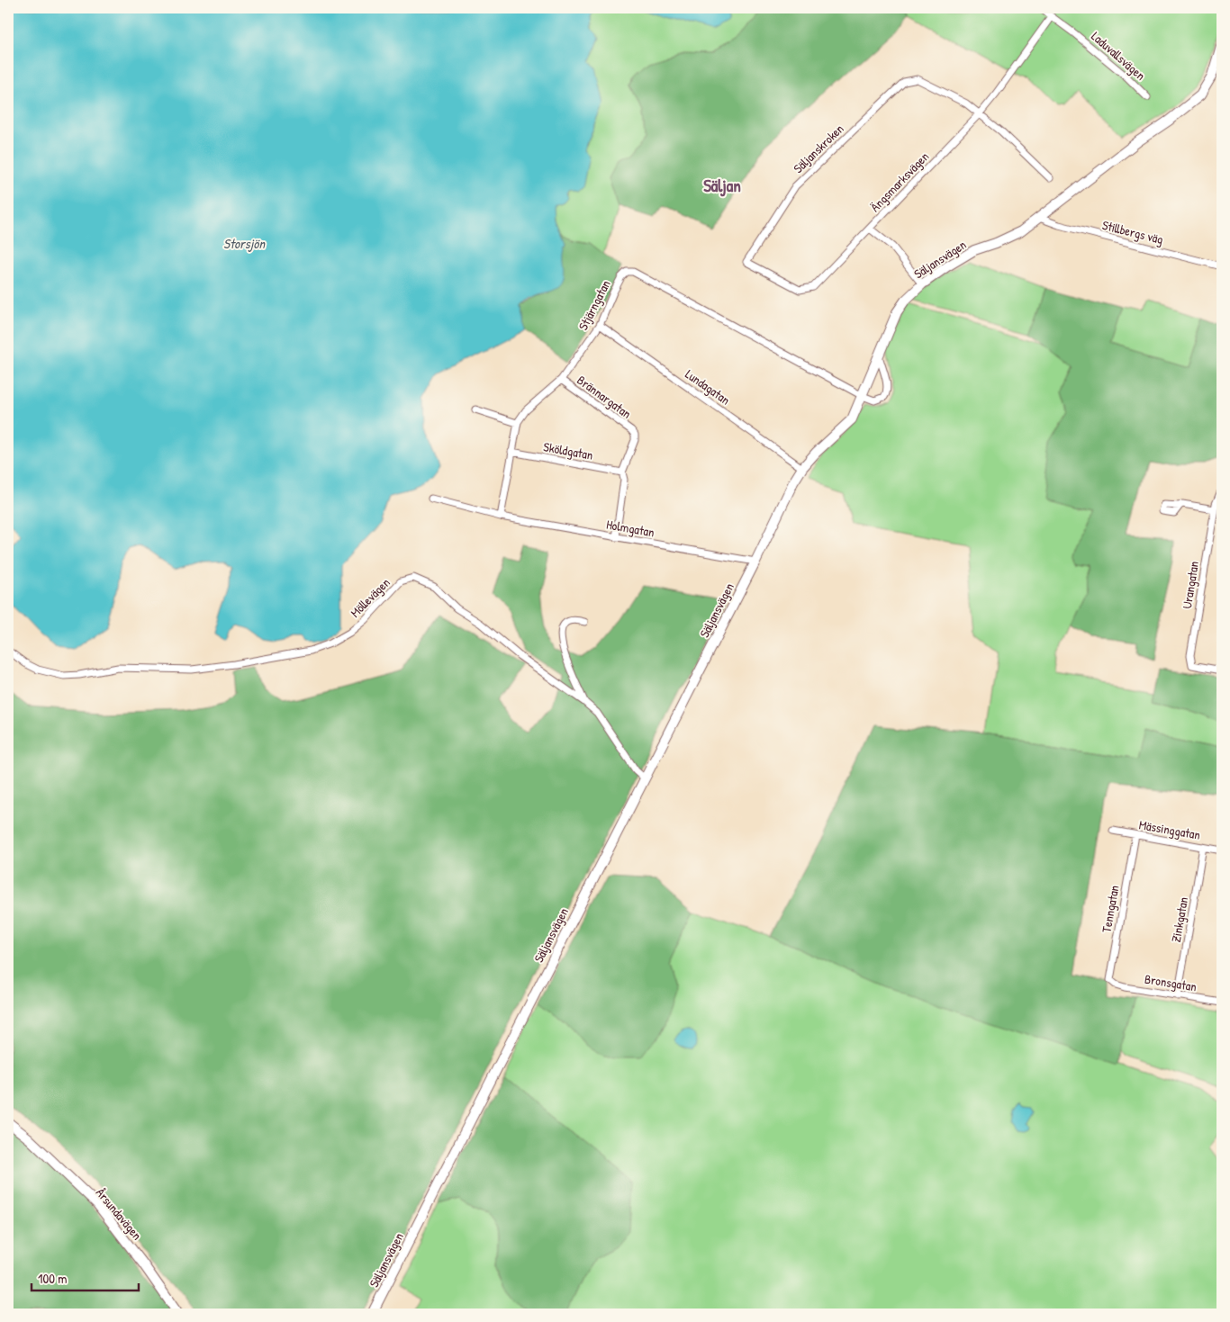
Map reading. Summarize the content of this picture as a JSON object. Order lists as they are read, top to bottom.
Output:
{
  "streets": {
    "street": [
      "Laduvallsvägen",
      "Säljanskroken",
      "Ängsmarksvägen",
      "Stillbergs väg",
      "Säljansvägen",
      "Stjärngatan",
      "Lundagatan",
      "Brännargatan",
      "Sköldgatan",
      "Holmgatan",
      "Urangatan",
      "Möllevägen",
      "Mässinggatan",
      "Tenngatan",
      "Zinkgatan",
      "Bronsgatan",
      "Årsundavägen"
    ]
  },
  "crossings": [
    ["Säljanskroken", "Ängsmarksvägen"],
    ["Ängsmarksvägen", "Säljansvägen"],
    ["Stillbergs väg", "Säljansvägen"],
    ["Säljansvägen", "Stjärngatan"],
    ["Säljansvägen", "Lundagatan"],
    ["Säljansvägen", "Holmgatan"],
    ["Säljansvägen", "Möllevägen"],
    ["Stjärngatan", "Lundagatan"],
    ["Stjärngatan", "Brännargatan"],
    ["Stjärngatan", "Sköldgatan"],
    ["Stjärngatan", "Holmgatan"],
    ["Brännargatan", "Sköldgatan"],
    ["Brännargatan", "Holmgatan"],
    ["Mässinggatan", "Tenngatan"],
    ["Mässinggatan", "Zinkgatan"],
    ["Tenngatan", "Bronsgatan"],
    ["Zinkgatan", "Bronsgatan"]
  ],
  "districts": ["Säljan"],
  "water": ["Storsjön"],
  "scale_bar": "100 m"
}
